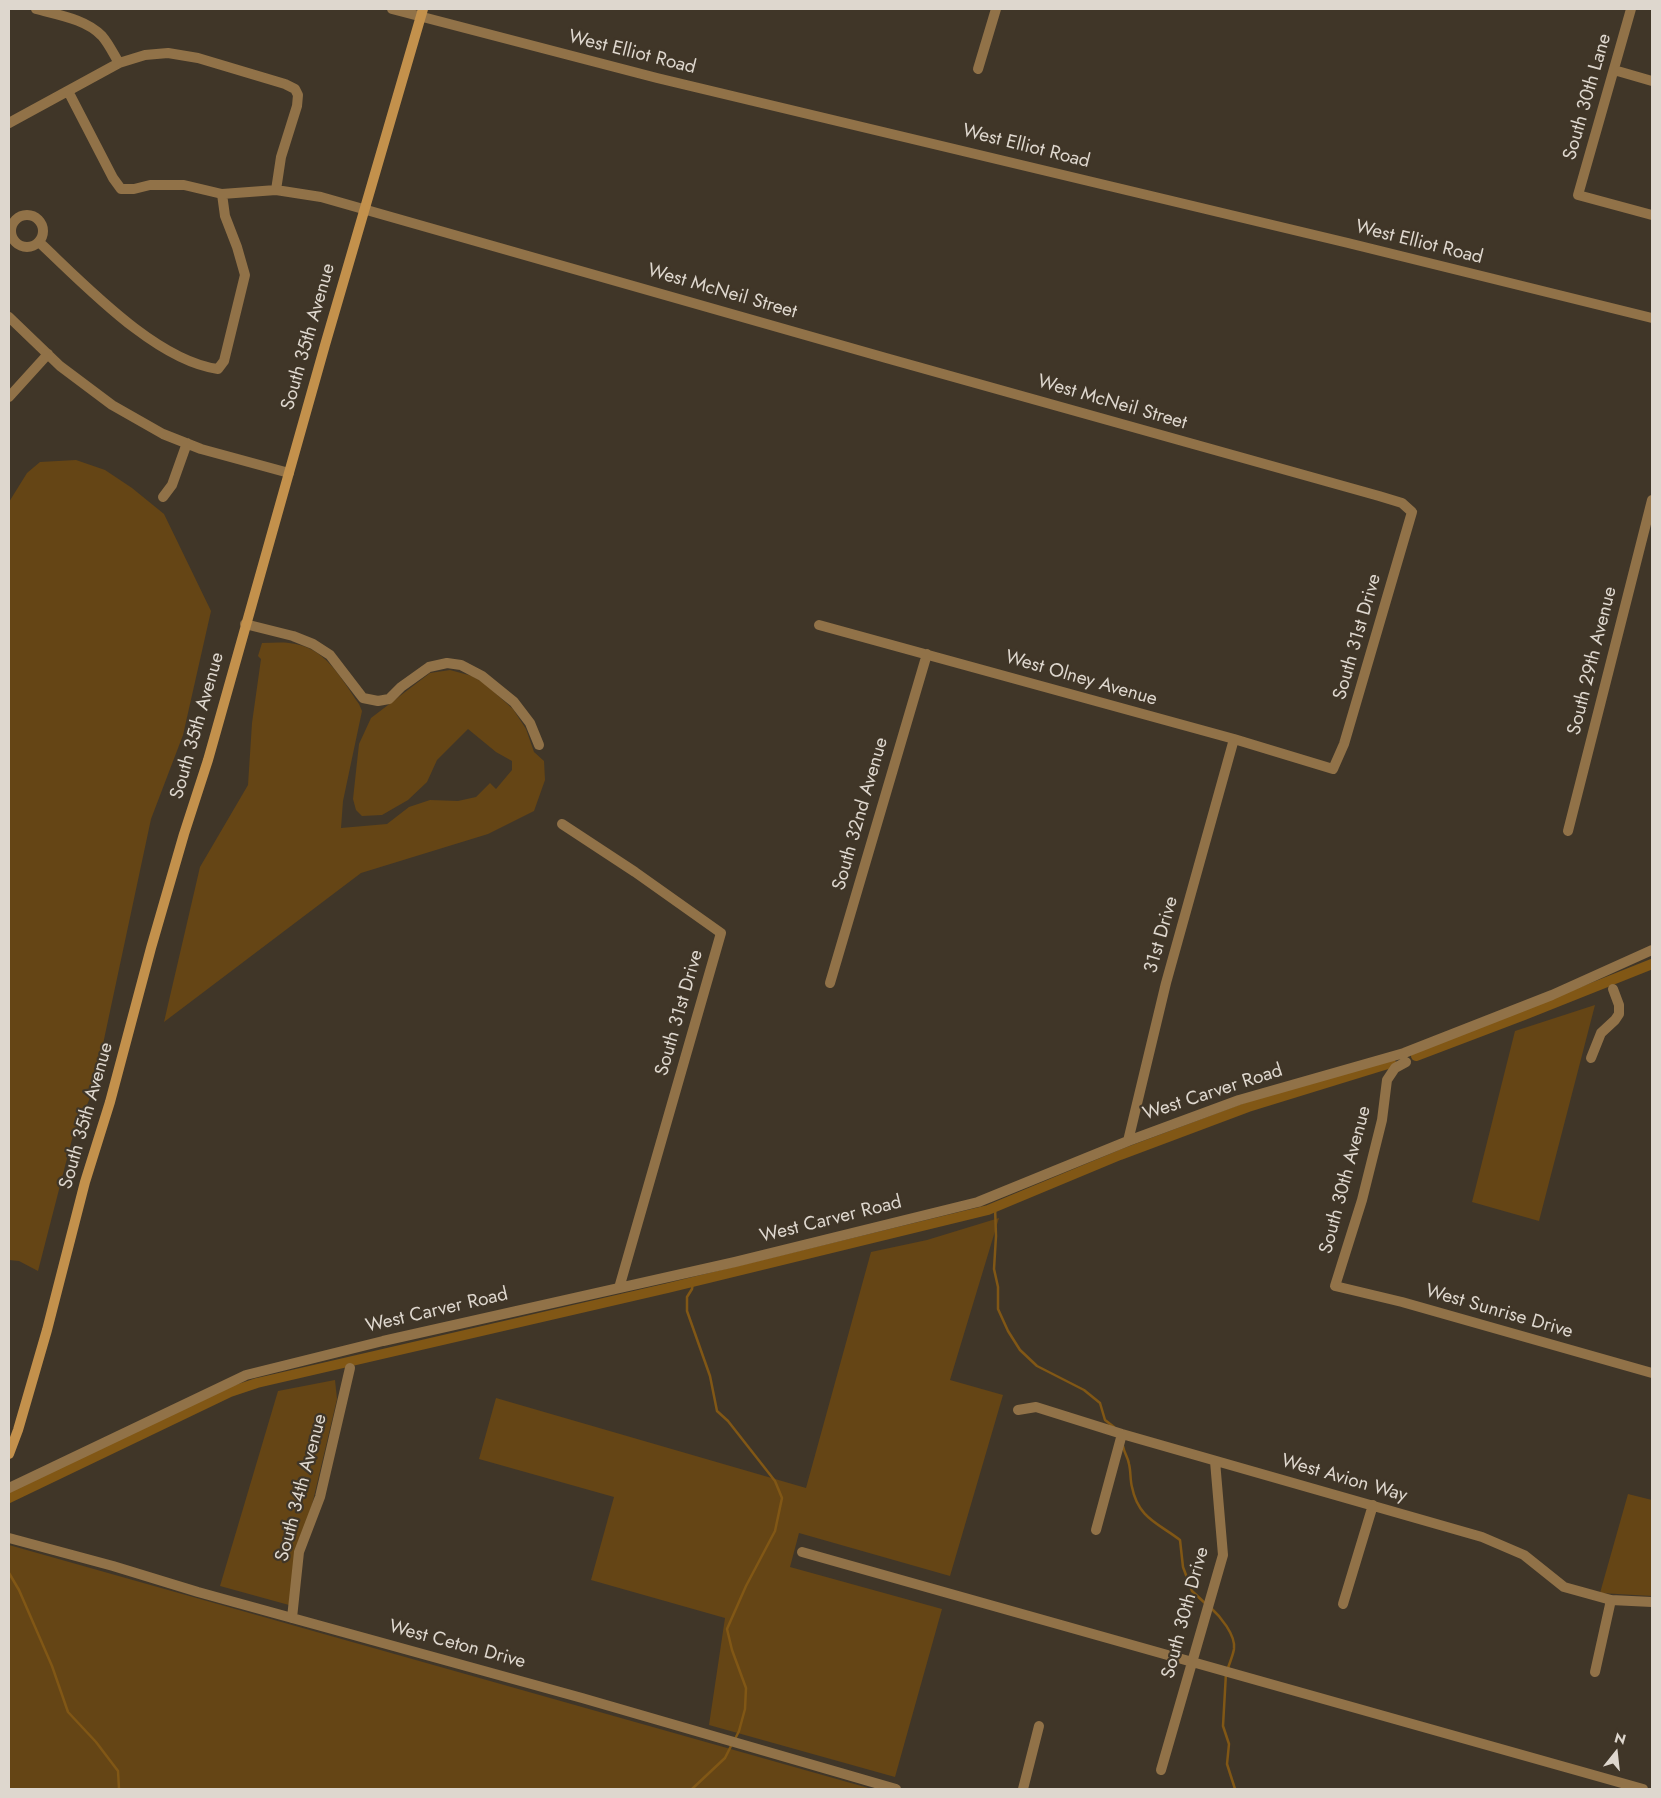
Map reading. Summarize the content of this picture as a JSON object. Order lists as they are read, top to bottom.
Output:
{
  "streets": {
    "street": [
      "West Elliot Road",
      "South 30th Lane",
      "West McNeil Street",
      "South 35th Avenue",
      "South 31st Drive",
      "South 29th Avenue",
      "West Olney Avenue",
      "South 32nd Avenue",
      "31st Drive",
      "West Carver Road",
      "South 30th Avenue",
      "West Sunrise Drive",
      "West Avion Way",
      "South 34th Avenue",
      "South 30th Drive",
      "West Ceton Drive"
    ]
  },
  "crossings": [
    ["West Elliot Road", "South 35th Avenue"],
    ["West McNeil Street", "South 35th Avenue"],
    ["West McNeil Street", "South 31st Drive"],
    ["South 31st Drive", "West Olney Avenue"],
    ["South 31st Drive", "West Carver Road"],
    ["West Olney Avenue", "South 32nd Avenue"],
    ["West Olney Avenue", "31st Drive"],
    ["31st Drive", "West Carver Road"],
    ["South 30th Avenue", "West Sunrise Drive"],
    ["West Avion Way", "South 30th Drive"],
    ["South 34th Avenue", "West Ceton Drive"]
  ],
  "north": "top"
}
